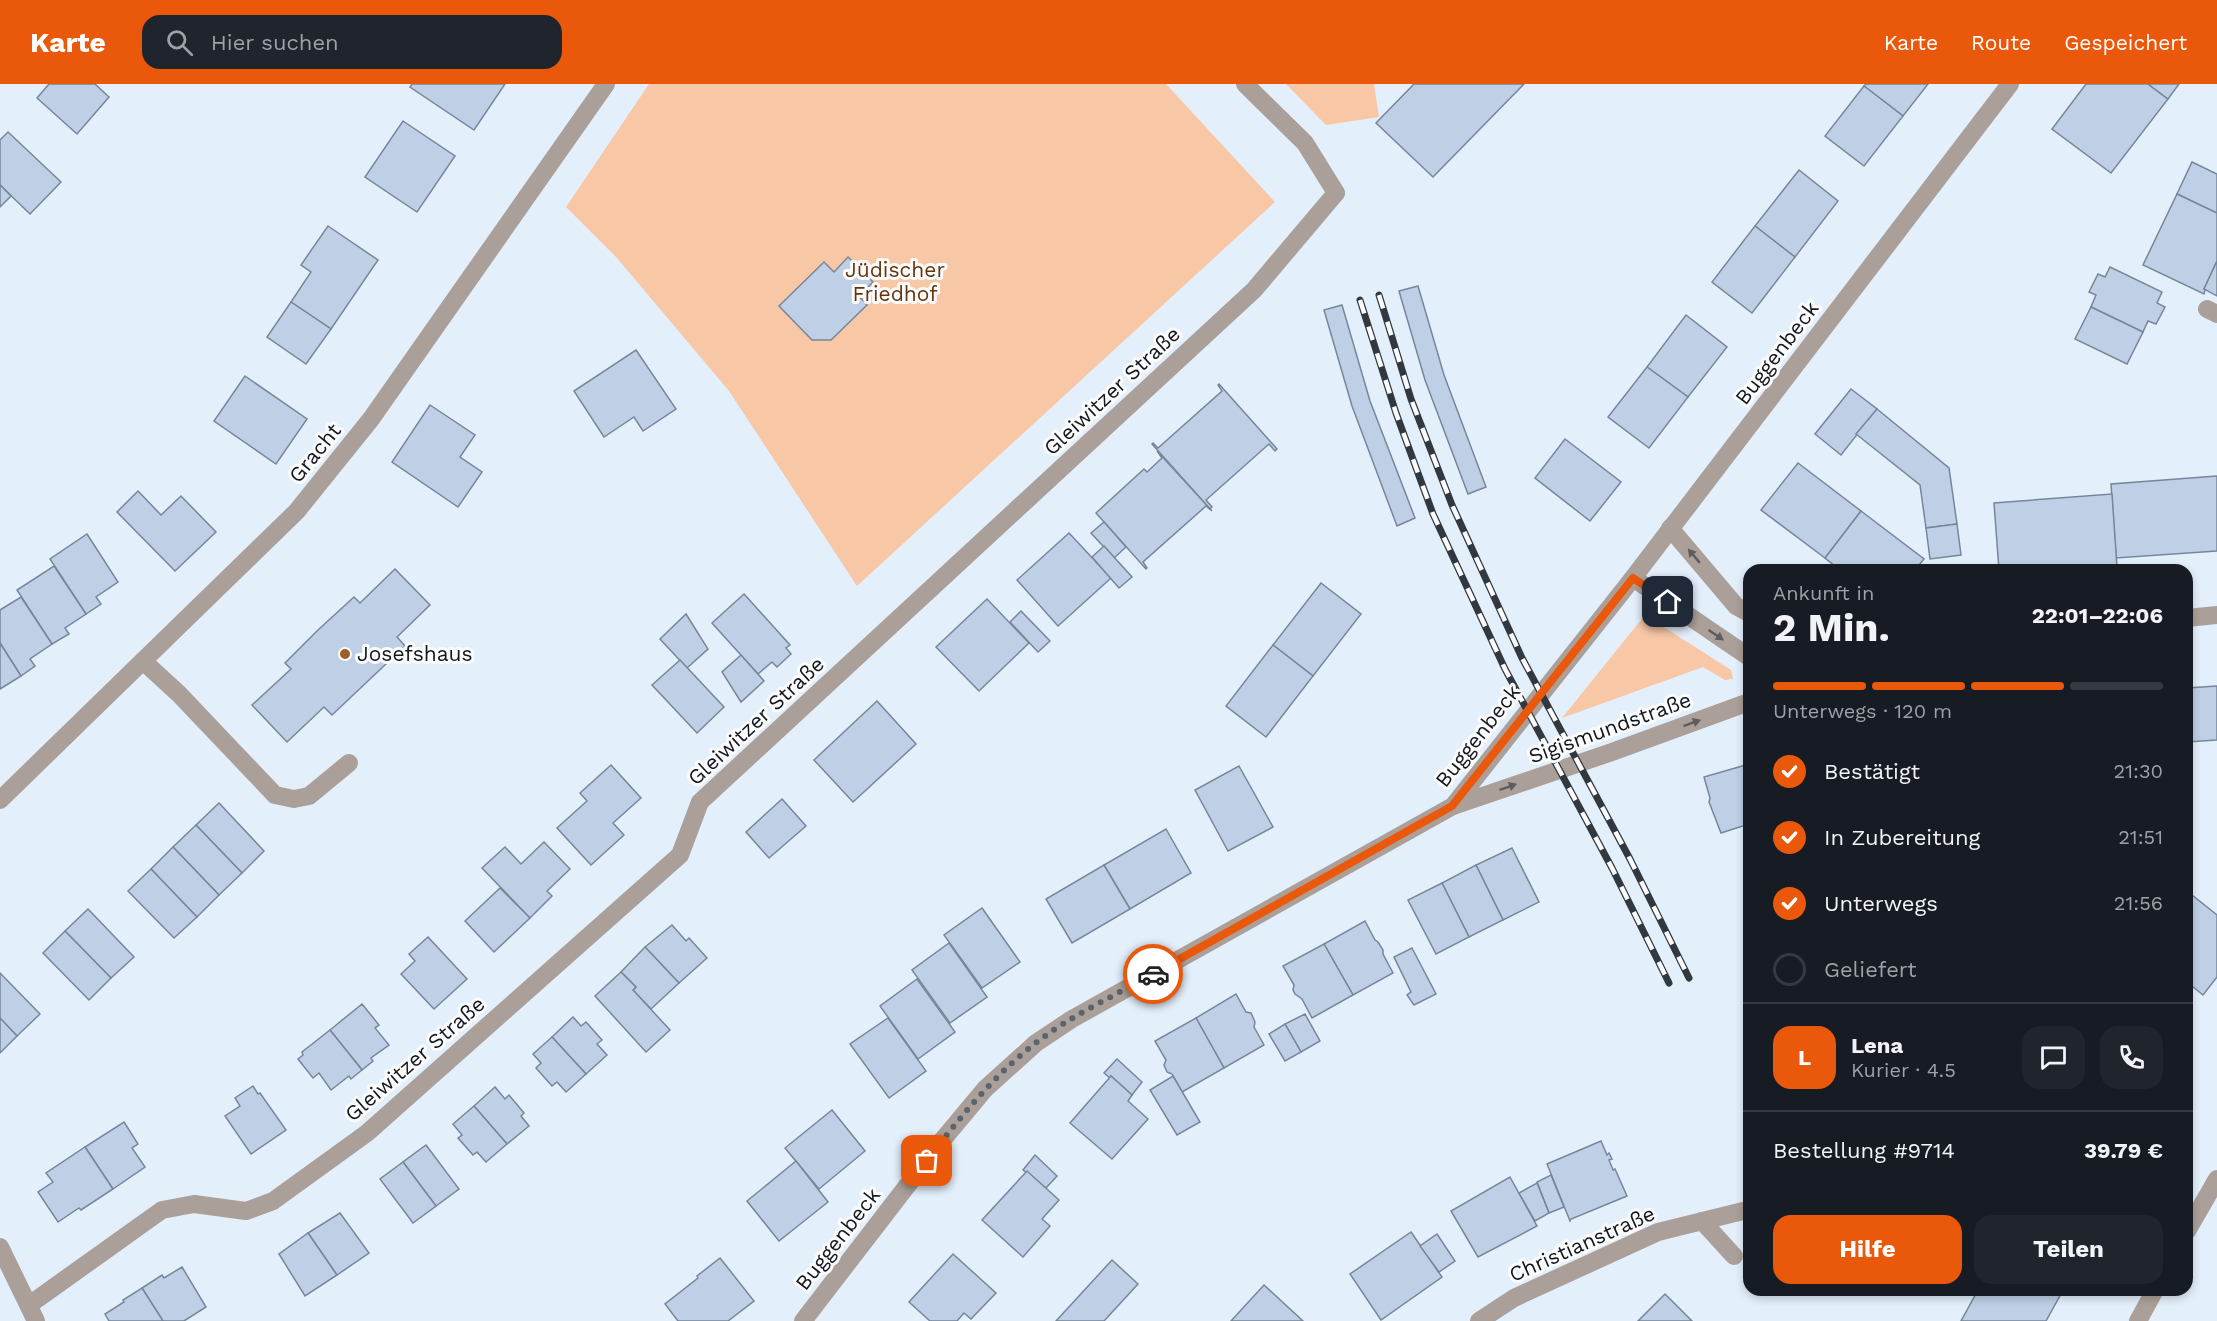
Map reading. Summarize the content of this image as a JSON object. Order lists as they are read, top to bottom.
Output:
{
  "streets": {
    "street": [
      "Buggenbeck",
      "Gleiwitzer Straße",
      "Gracht",
      "Sigismundstraße",
      "Christianstraße"
    ]
  },
  "crossings": [
    ["Buggenbeck", "Sigismundstraße"]
  ],
  "one_way": ["Sigismundstraße"],
  "parks": ["Jüdischer Friedhof"],
  "places": ["Josefshaus"],
  "page": {
    "header": "Karte",
    "search": "Hier suchen",
    "nav": ["Karte", "Route", "Gespeichert"],
    "heading": ["2 Min.", "Ankunft in", "22:01–22:06"],
    "panel": [
      "Lena",
      "Kurier · 4.5",
      "Bestellung #9714",
      "39.79 €"
    ],
    "bar": "Unterwegs · 120 m",
    "list": [
      ["Bestätigt", "21:30"],
      ["In Zubereitung", "21:51"],
      ["Unterwegs", "21:56"],
      "Geliefert"
    ],
    "round": "L",
    "buttons": ["Hilfe", "Teilen"]
  }
}
